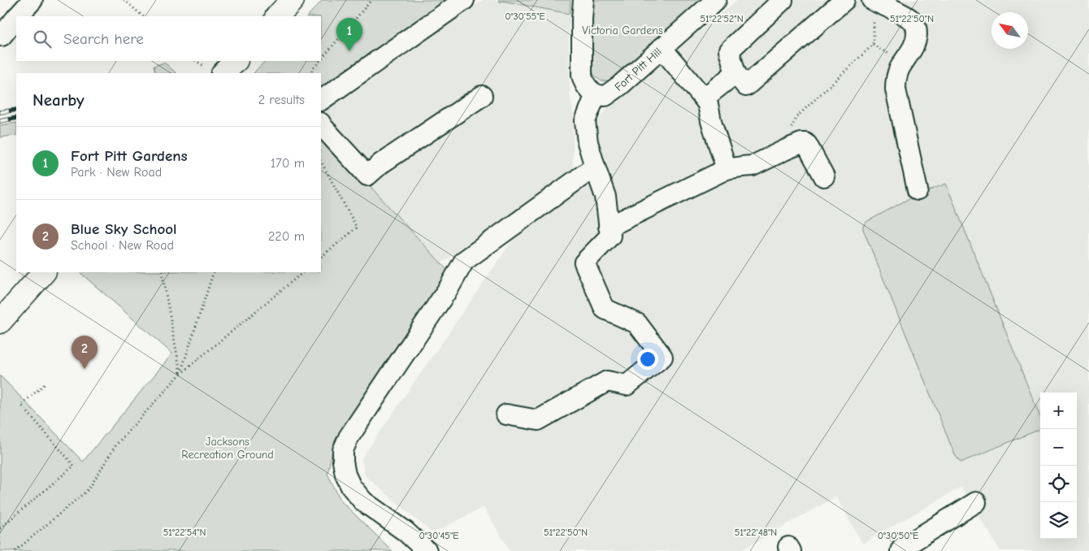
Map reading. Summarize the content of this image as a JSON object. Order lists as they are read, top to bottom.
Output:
{
  "streets": {
    "street": ["Fort Pitt Hill"]
  },
  "parks": ["Victoria Gardens", "Jacksons Recreation Ground"],
  "north": "top left",
  "page": {
    "search": "Search here",
    "pins": ["1", "2"],
    "heading": ["Nearby", "2 results"],
    "list": [
      {
        "mark": "1",
        "name": "Fort Pitt Gardens",
        "note": "Park · New Road",
        "value": "170 m"
      },
      {
        "mark": "2",
        "name": "Blue Sky School",
        "note": "School · New Road",
        "value": "220 m"
      }
    ],
    "map_buttons": ["+", "−"]
  },
  "coordinates": [
    "0°30'55\"E",
    "51°22'52\"N",
    "51°22'50\"N",
    "51°22'54\"N",
    "51°22'48\"N",
    "0°30'45\"E",
    "0°30'50\"E"
  ]
}
